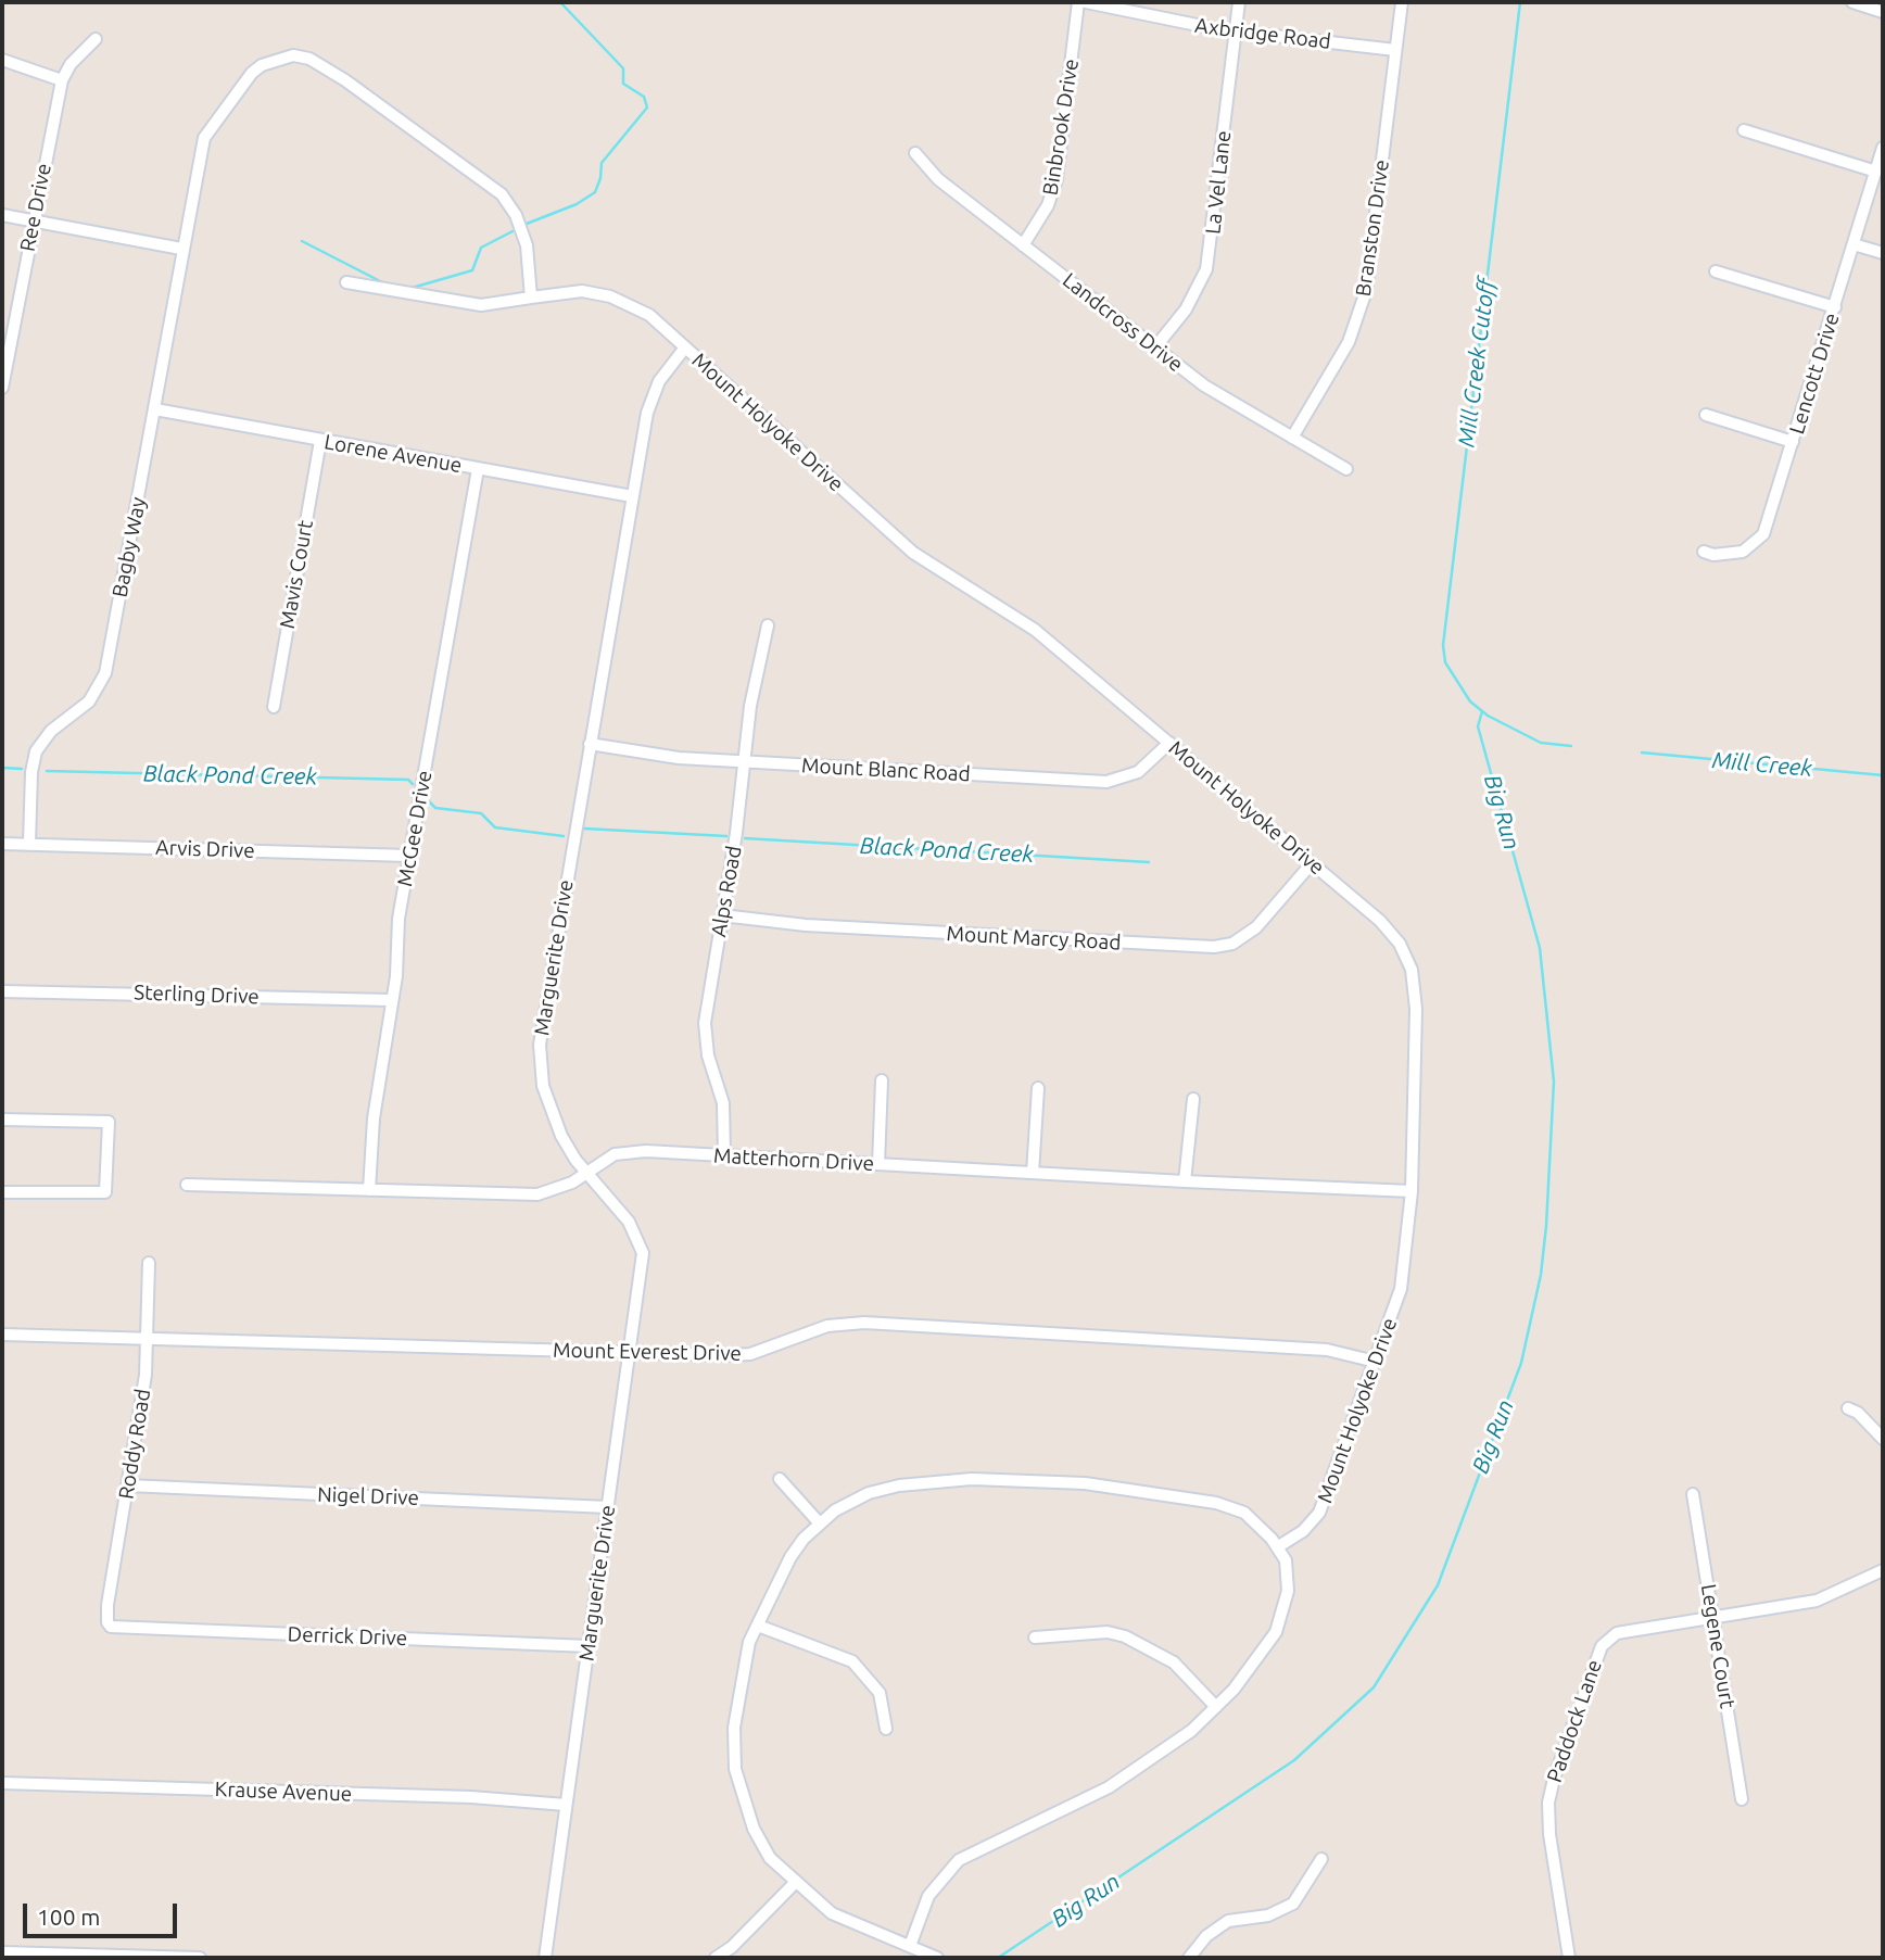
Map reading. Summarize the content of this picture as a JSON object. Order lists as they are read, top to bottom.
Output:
{
  "streets": {
    "street": [
      "Axbridge Road",
      "Binbrook Drive",
      "La Vel Lane",
      "Ree Drive",
      "Branston Drive",
      "Landcross Drive",
      "Lencott Drive",
      "Mount Holyoke Drive",
      "Lorene Avenue",
      "Bagby Way",
      "Mavis Court",
      "Mount Blanc Road",
      "McGee Drive",
      "Arvis Drive",
      "Alps Road",
      "Mount Marcy Road",
      "Marguerite Drive",
      "Sterling Drive",
      "Matterhorn Drive",
      "Mount Everest Drive",
      "Roddy Road",
      "Nigel Drive",
      "Derrick Drive",
      "Legene Court",
      "Paddock Lane",
      "Krause Avenue"
    ]
  },
  "crossings": [
    ["Axbridge Road", "La Vel Lane"],
    ["Axbridge Road", "Branston Drive"],
    ["Binbrook Drive", "Landcross Drive"],
    ["La Vel Lane", "Landcross Drive"],
    ["Branston Drive", "Landcross Drive"],
    ["Mount Holyoke Drive", "Bagby Way"],
    ["Mount Holyoke Drive", "Mount Blanc Road"],
    ["Mount Holyoke Drive", "Mount Marcy Road"],
    ["Mount Holyoke Drive", "Marguerite Drive"],
    ["Mount Holyoke Drive", "Matterhorn Drive"],
    ["Mount Holyoke Drive", "Mount Everest Drive"],
    ["Lorene Avenue", "Bagby Way"],
    ["Lorene Avenue", "Mavis Court"],
    ["Lorene Avenue", "McGee Drive"],
    ["Lorene Avenue", "Marguerite Drive"],
    ["Bagby Way", "Arvis Drive"],
    ["Mount Blanc Road", "Alps Road"],
    ["Mount Blanc Road", "Marguerite Drive"],
    ["McGee Drive", "Arvis Drive"],
    ["McGee Drive", "Sterling Drive"],
    ["McGee Drive", "Matterhorn Drive"],
    ["Alps Road", "Mount Marcy Road"],
    ["Alps Road", "Matterhorn Drive"],
    ["Marguerite Drive", "Matterhorn Drive"],
    ["Marguerite Drive", "Mount Everest Drive"],
    ["Marguerite Drive", "Nigel Drive"],
    ["Marguerite Drive", "Derrick Drive"],
    ["Marguerite Drive", "Krause Avenue"],
    ["Mount Everest Drive", "Roddy Road"],
    ["Roddy Road", "Nigel Drive"],
    ["Roddy Road", "Derrick Drive"],
    ["Legene Court", "Paddock Lane"]
  ],
  "water": [
    "Mill Creek Cutoff",
    "Mill Creek",
    "Black Pond Creek",
    "Big Run"
  ],
  "scale_bar": "100 m"
}
